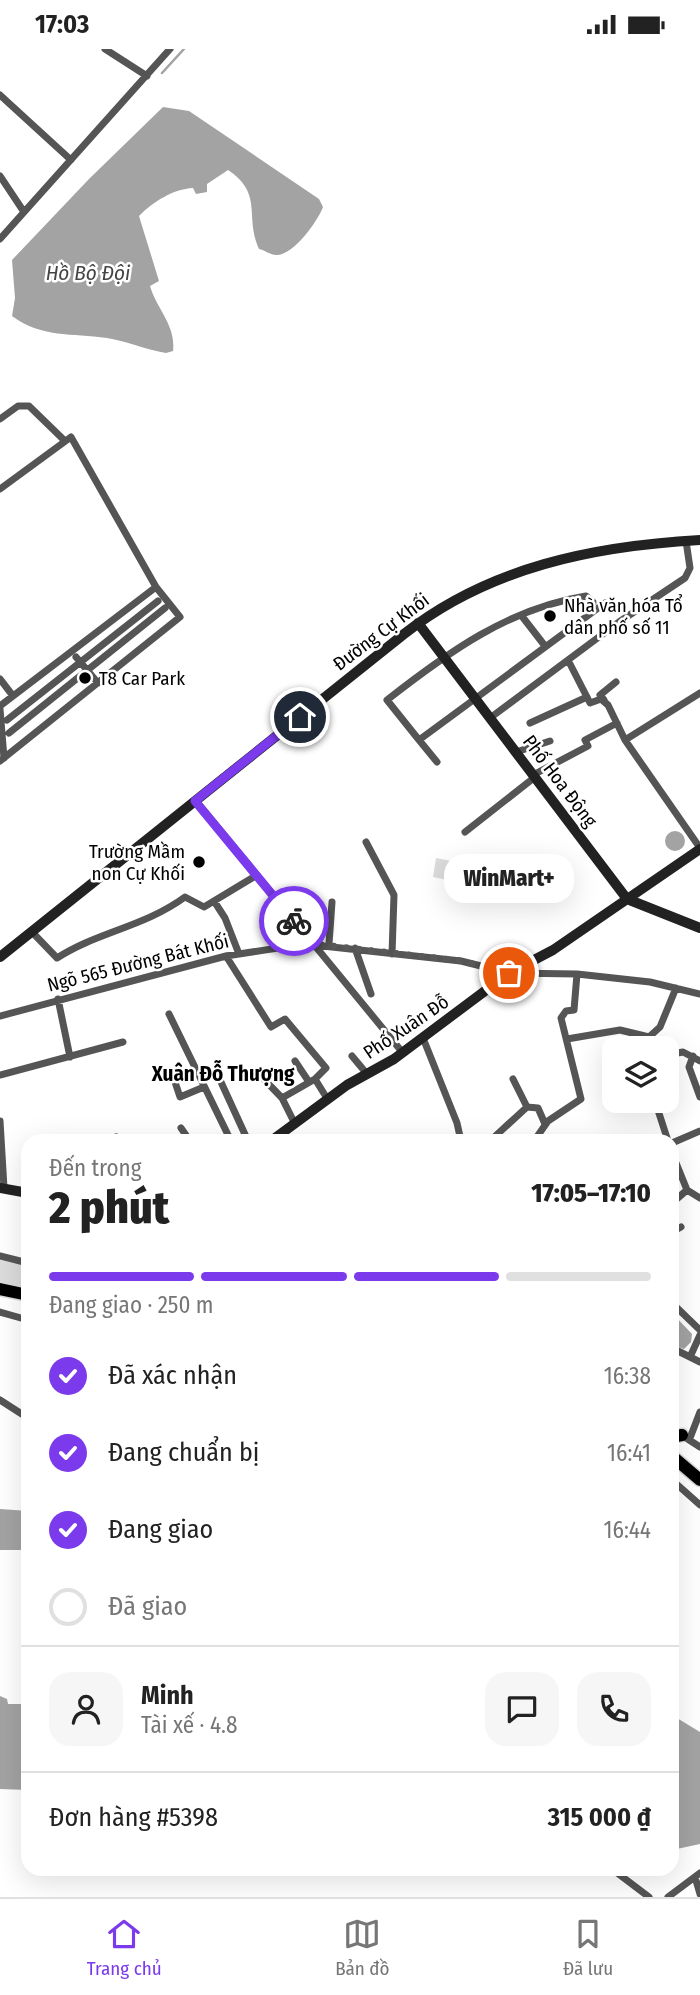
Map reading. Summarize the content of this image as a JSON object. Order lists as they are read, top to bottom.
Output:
{
  "streets": {
    "street": [
      "Đường Cự Khối",
      "Phố Hoa Động",
      "Ngõ 565 Đường Bát Khối",
      "Phố Xuân Đỗ"
    ]
  },
  "crossings": [
    ["Đường Cự Khối", "Phố Hoa Động"],
    ["Phố Hoa Động", "Phố Xuân Đỗ"],
    ["Ngõ 565 Đường Bát Khối", "Phố Xuân Đỗ"]
  ],
  "districts": ["Xuân Đỗ Thượng"],
  "water": ["Hồ Bộ Đội"],
  "places": [
    "Nhà văn hóa Tổ dân phố số 11",
    "T8 Car Park",
    "Trường Mầm non Cự Khối",
    "WinMart+"
  ],
  "page": {
    "status": "17:03",
    "bubble": "WinMart+",
    "heading": ["2 phút", "Đến trong", "17:05–17:10"],
    "panel": [
      "Minh",
      "Tài xế · 4.8",
      "Đơn hàng #5398",
      "315 000 ₫"
    ],
    "bar": "Đang giao · 250 m",
    "list": [
      ["Đã xác nhận", "16:38"],
      ["Đang chuẩn bị", "16:41"],
      ["Đang giao", "16:44"],
      "Đã giao"
    ],
    "tabs": ["Trang chủ", "Bản đồ", "Đã lưu"]
  }
}
